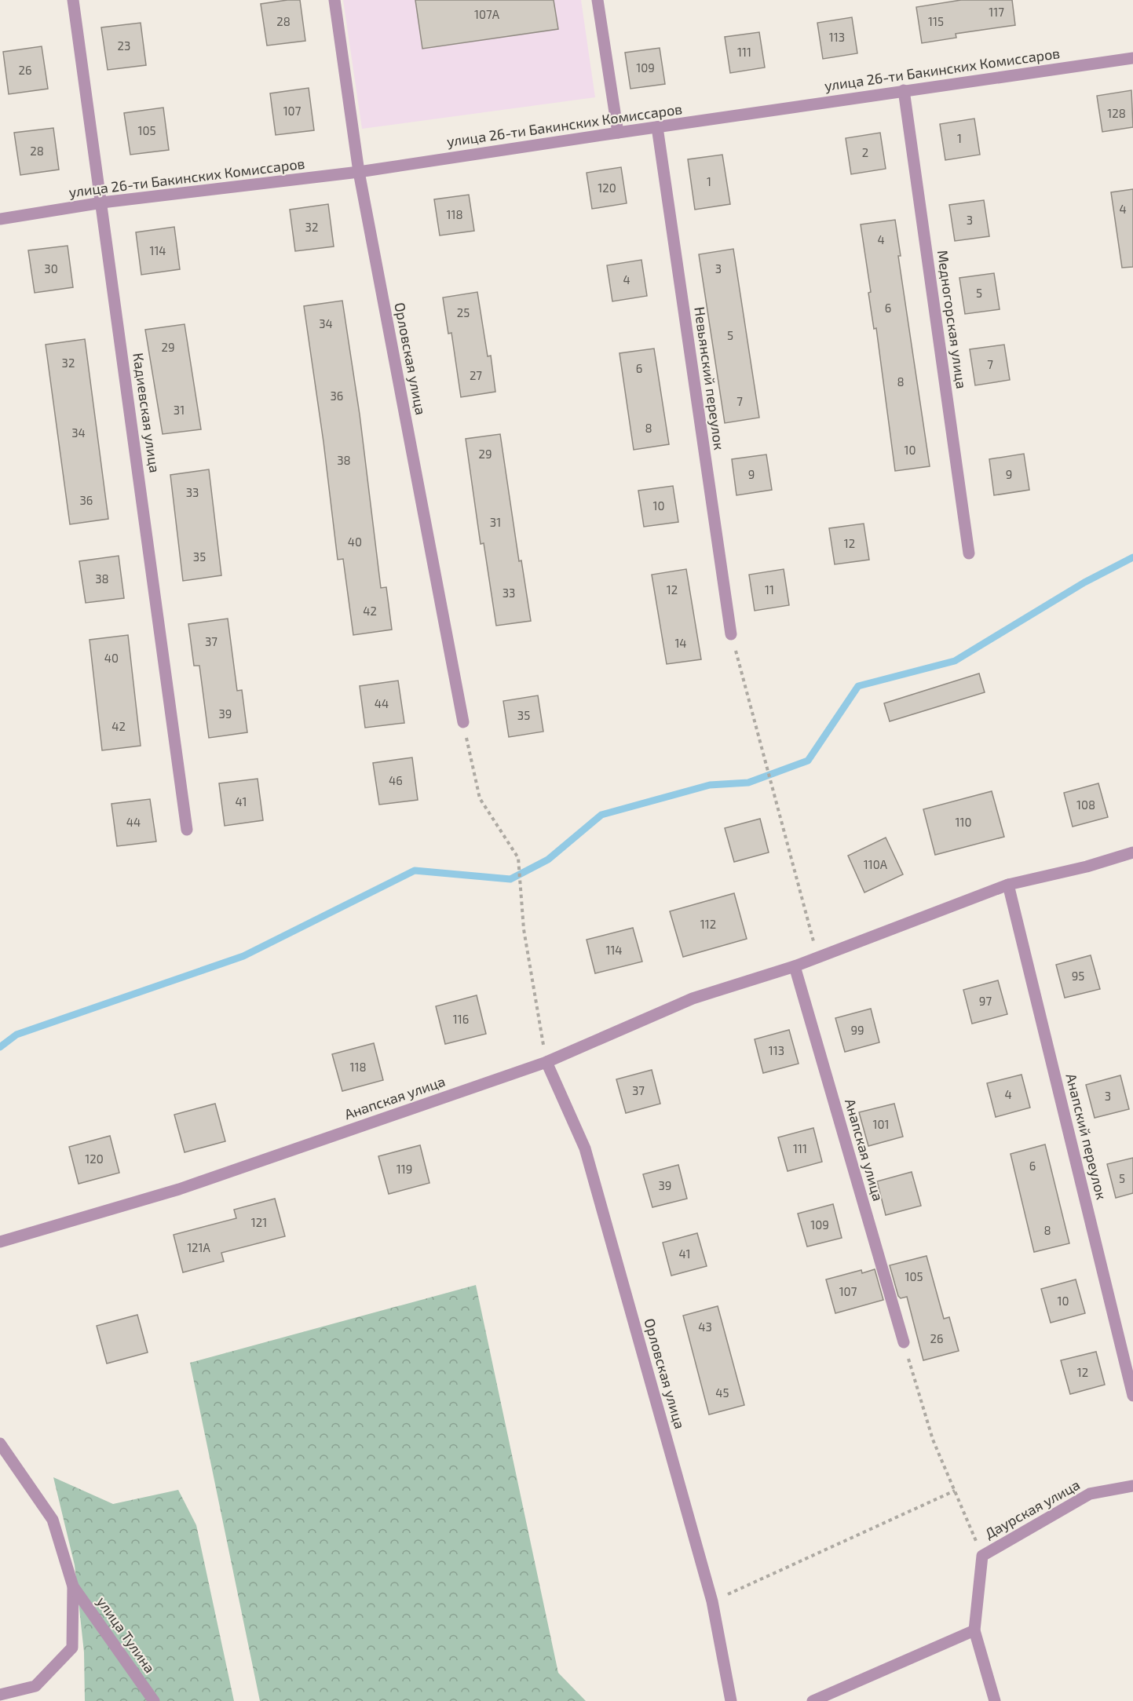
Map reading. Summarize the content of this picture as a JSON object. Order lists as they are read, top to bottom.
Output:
{
  "streets": {
    "street": [
      "улица 26-ти Бакинских Комиссаров",
      "Медногорская улица",
      "Орловская улица",
      "Невьянский переулок",
      "Кадиевская улица",
      "Анапская улица",
      "Анапский переулок",
      "Даурская улица",
      "улица Тулина"
    ]
  },
  "crossings": [
    ["улица 26-ти Бакинских Комиссаров", "Медногорская улица"],
    ["улица 26-ти Бакинских Комиссаров", "Орловская улица"],
    ["улица 26-ти Бакинских Комиссаров", "Невьянский переулок"],
    ["улица 26-ти Бакинских Комиссаров", "Кадиевская улица"],
    ["Орловская улица", "Анапская улица"],
    ["Анапская улица", "Анапский переулок"]
  ],
  "house_numbers": [
    "117",
    "107А",
    "28",
    "115",
    "113",
    "23",
    "111",
    "109",
    "26",
    "107",
    "128",
    "105",
    "1",
    "28",
    "2",
    "1",
    "120",
    "4",
    "118",
    "3",
    "32",
    "4",
    "114",
    "30",
    "3",
    "4",
    "5",
    "6",
    "25",
    "34",
    "5",
    "29",
    "32",
    "7",
    "6",
    "27",
    "8",
    "36",
    "7",
    "31",
    "8",
    "34",
    "10",
    "29",
    "38",
    "9",
    "9",
    "33",
    "36",
    "10",
    "31",
    "40",
    "12",
    "35",
    "38",
    "12",
    "11",
    "33",
    "42",
    "37",
    "14",
    "40",
    "44",
    "39",
    "35",
    "42",
    "46",
    "41",
    "108",
    "44",
    "110",
    "110А",
    "112",
    "114",
    "95",
    "97",
    "116",
    "99",
    "113",
    "118",
    "37",
    "4",
    "3",
    "101",
    "111",
    "120",
    "6",
    "119",
    "5",
    "39",
    "121",
    "109",
    "8",
    "121А",
    "41",
    "105",
    "107",
    "10",
    "43",
    "26",
    "12",
    "45"
  ]
}
